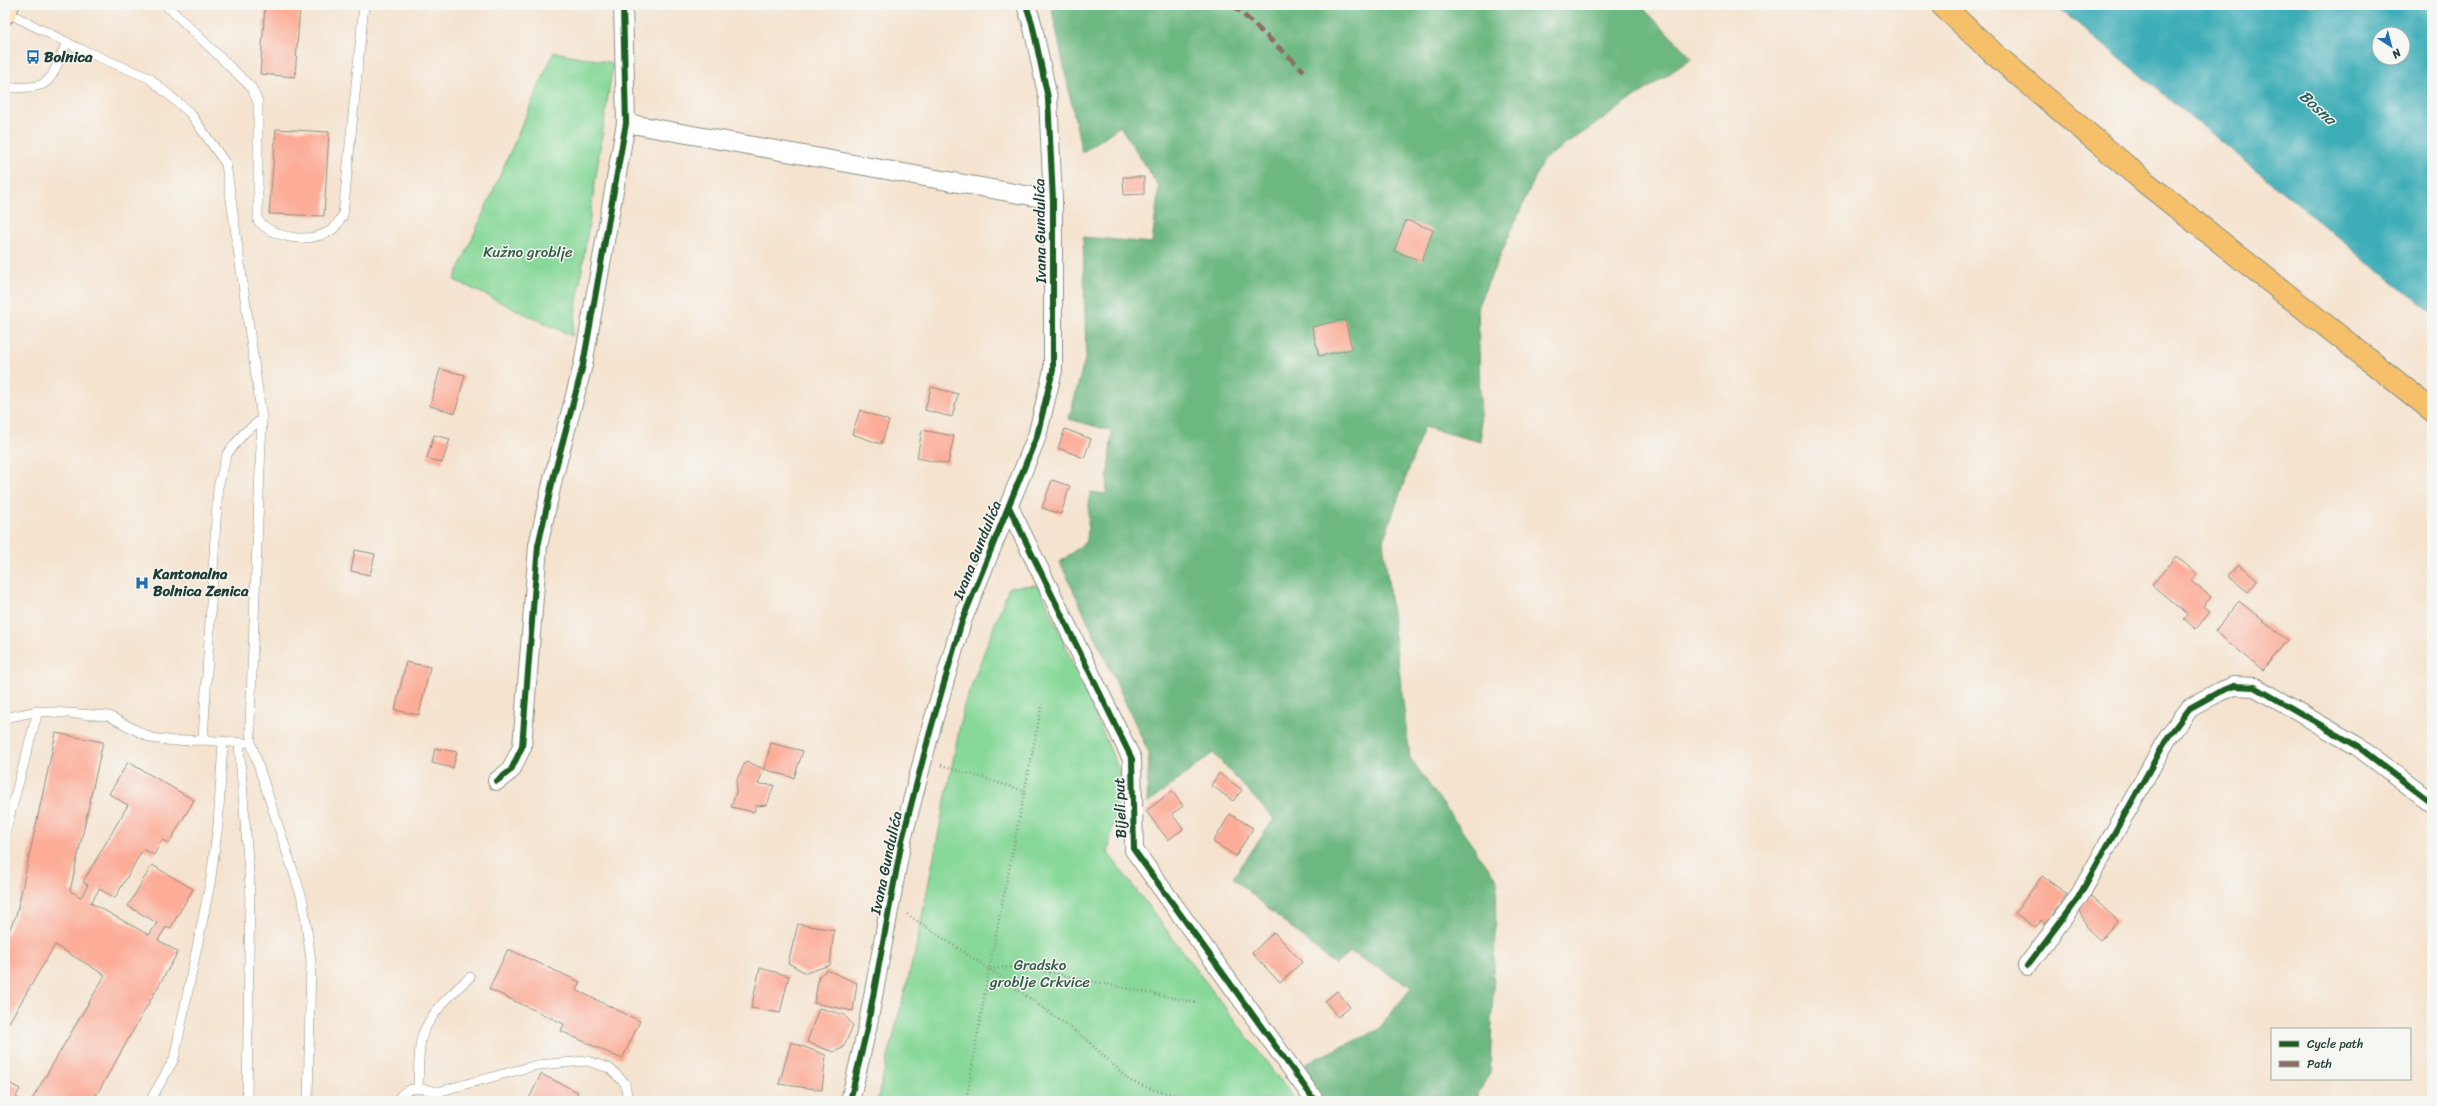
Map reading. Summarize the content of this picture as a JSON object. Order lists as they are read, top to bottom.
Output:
{
  "streets": {
    "street": ["Ivana Gundulića", "Bijeli put"]
  },
  "crossings": [
    ["Ivana Gundulića", "Bijeli put"]
  ],
  "water": ["Bosna"],
  "parks": ["Kužno groblje", "Gradsko groblje Crkvice"],
  "places": {
    "bus stop": ["Bolnica"],
    "hospital": ["Kantonalna Bolnica Zenica"]
  },
  "legend": ["Cycle path", "Path"],
  "north": "bottom right"
}
